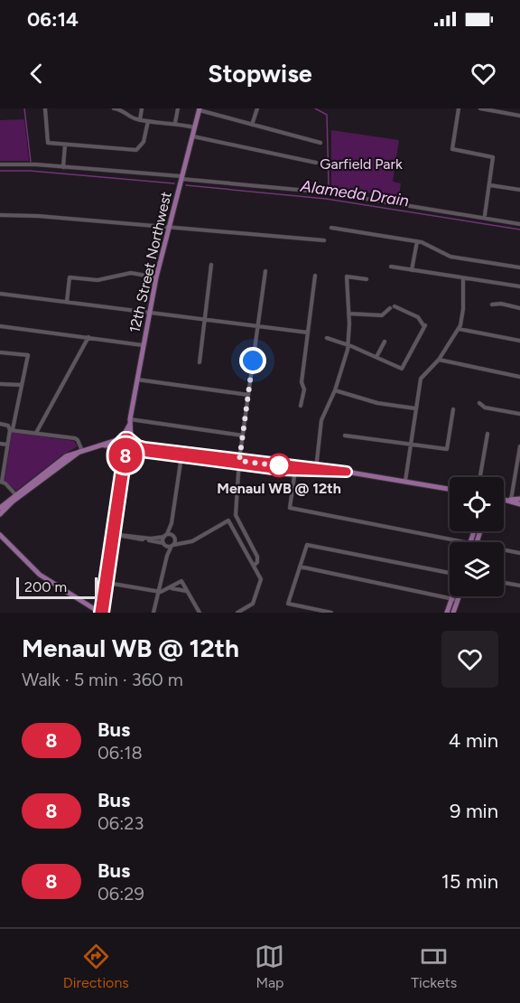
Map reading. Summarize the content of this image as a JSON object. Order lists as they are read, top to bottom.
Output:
{
  "streets": {
    "main road": ["12th Street Northwest"]
  },
  "water": ["Alameda Drain"],
  "parks": ["Garfield Park"],
  "places": ["Menaul WB @ 12th"],
  "lines": ["bus line 8"],
  "scale_bar": "200 m",
  "page": {
    "status": "06:14",
    "header": "Stopwise",
    "on_map": "8",
    "scale": "200 m",
    "heading": ["Menaul WB @ 12th", "Walk · 5 min · 360 m"],
    "list": [
      {
        "mark": "8",
        "name": "Bus",
        "note": "06:18",
        "value": "4 min"
      },
      {
        "mark": "8",
        "name": "Bus",
        "note": "06:23",
        "value": "9 min"
      },
      {
        "mark": "8",
        "name": "Bus",
        "note": "06:29",
        "value": "15 min"
      }
    ],
    "tabs": ["Directions", "Map", "Tickets"]
  }
}
